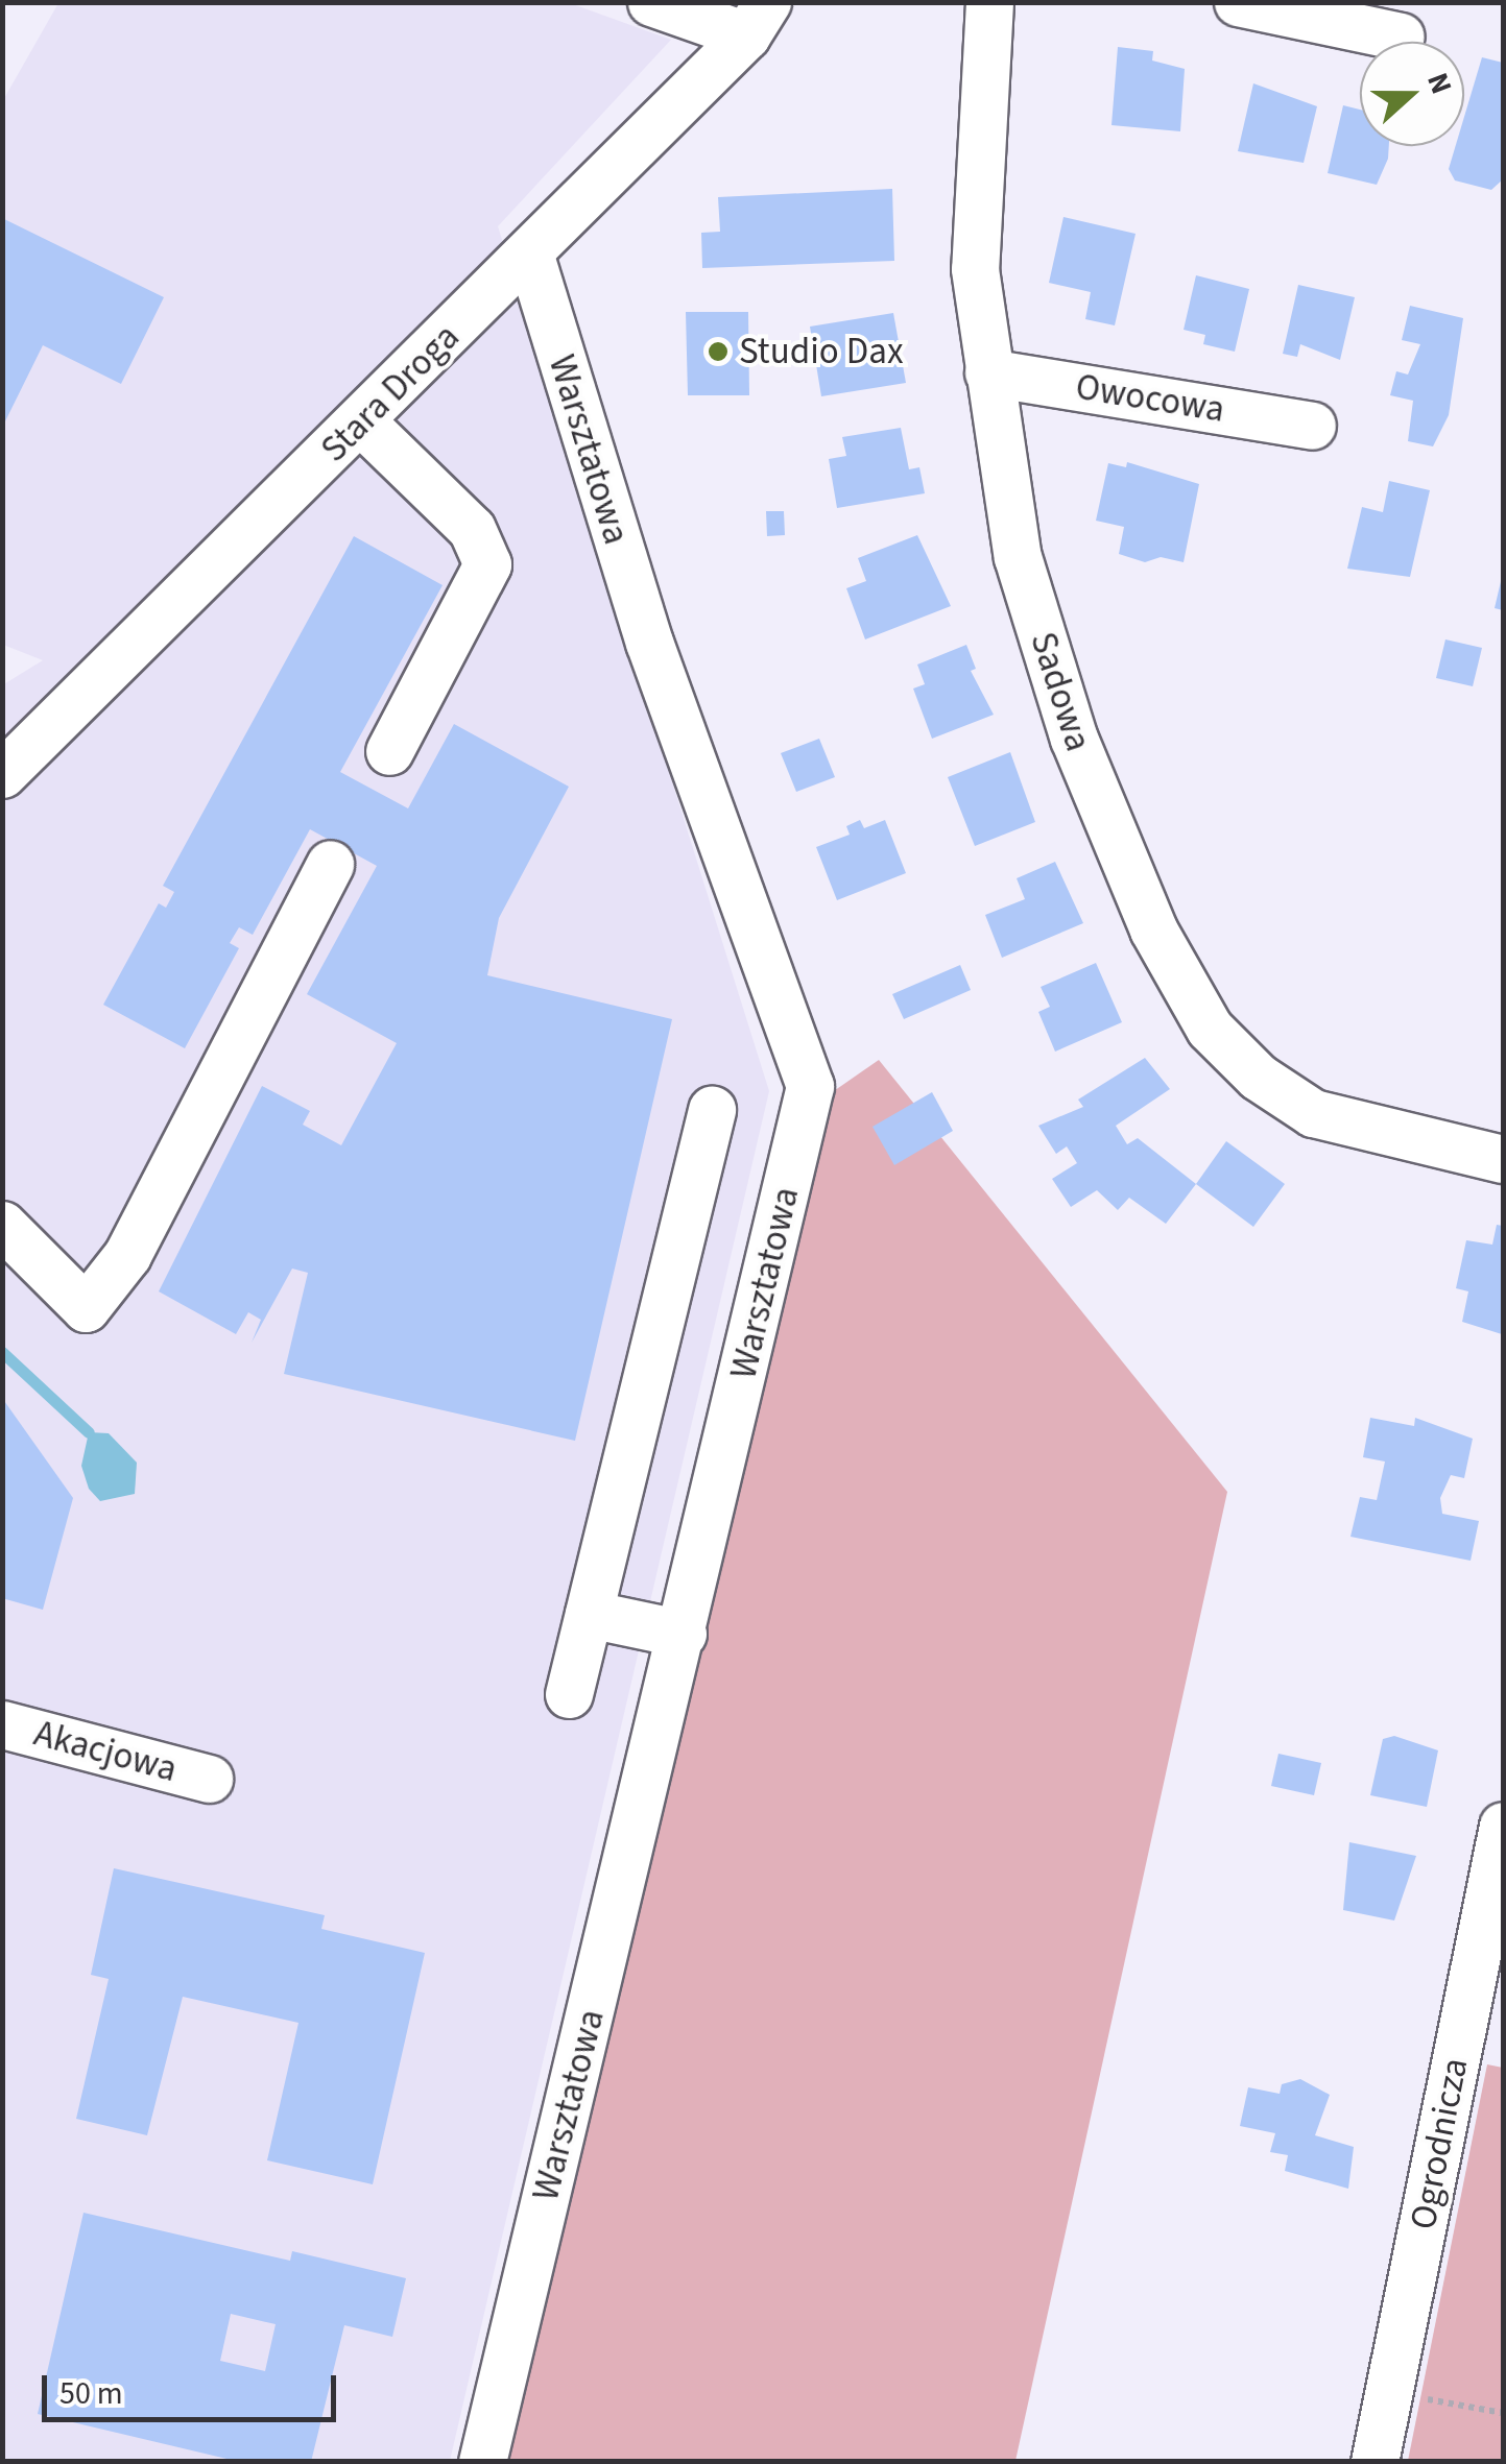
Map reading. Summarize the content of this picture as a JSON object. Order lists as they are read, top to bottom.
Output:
{
  "streets": {
    "street": [
      "Stara Droga",
      "Owocowa",
      "Warsztatowa",
      "Sadowa",
      "Akacjowa",
      "Ogrodnicza"
    ]
  },
  "crossings": [
    ["Stara Droga", "Warsztatowa"],
    ["Owocowa", "Sadowa"]
  ],
  "places": ["Studio Dax"],
  "scale_bar": "50 m",
  "north": "right"
}
